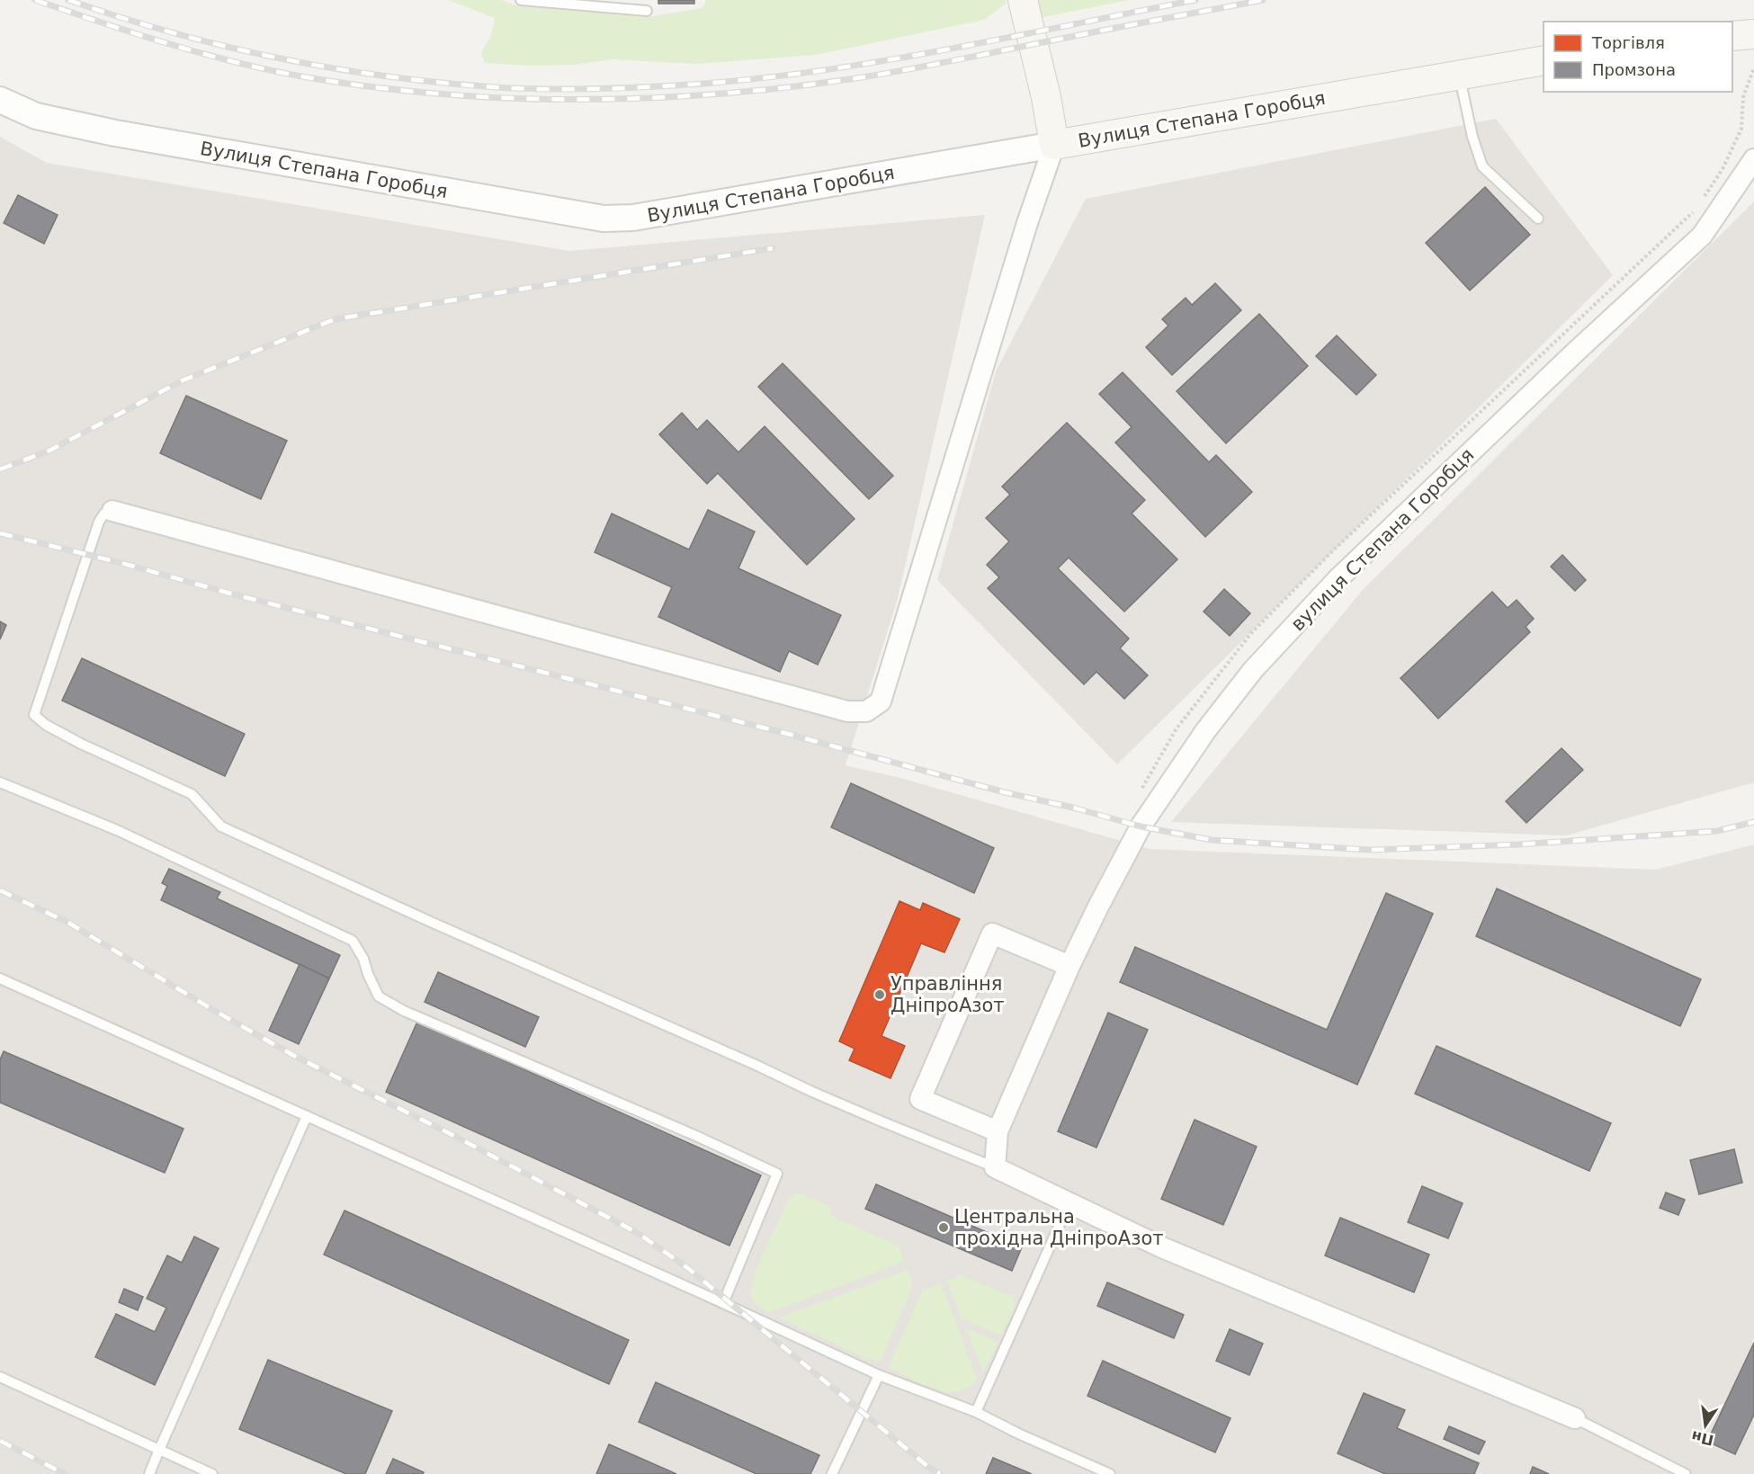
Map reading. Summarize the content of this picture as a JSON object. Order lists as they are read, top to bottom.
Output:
{
  "streets": {
    "main road": ["Вулиця Степана Горобця"],
    "street": ["вулиця Степана Горобця"]
  },
  "places": ["Управління ДніпроАзот", "Центральна прохідна ДніпроАзот"],
  "legend": ["Торгівля", "Промзона"],
  "north": "bottom"
}
